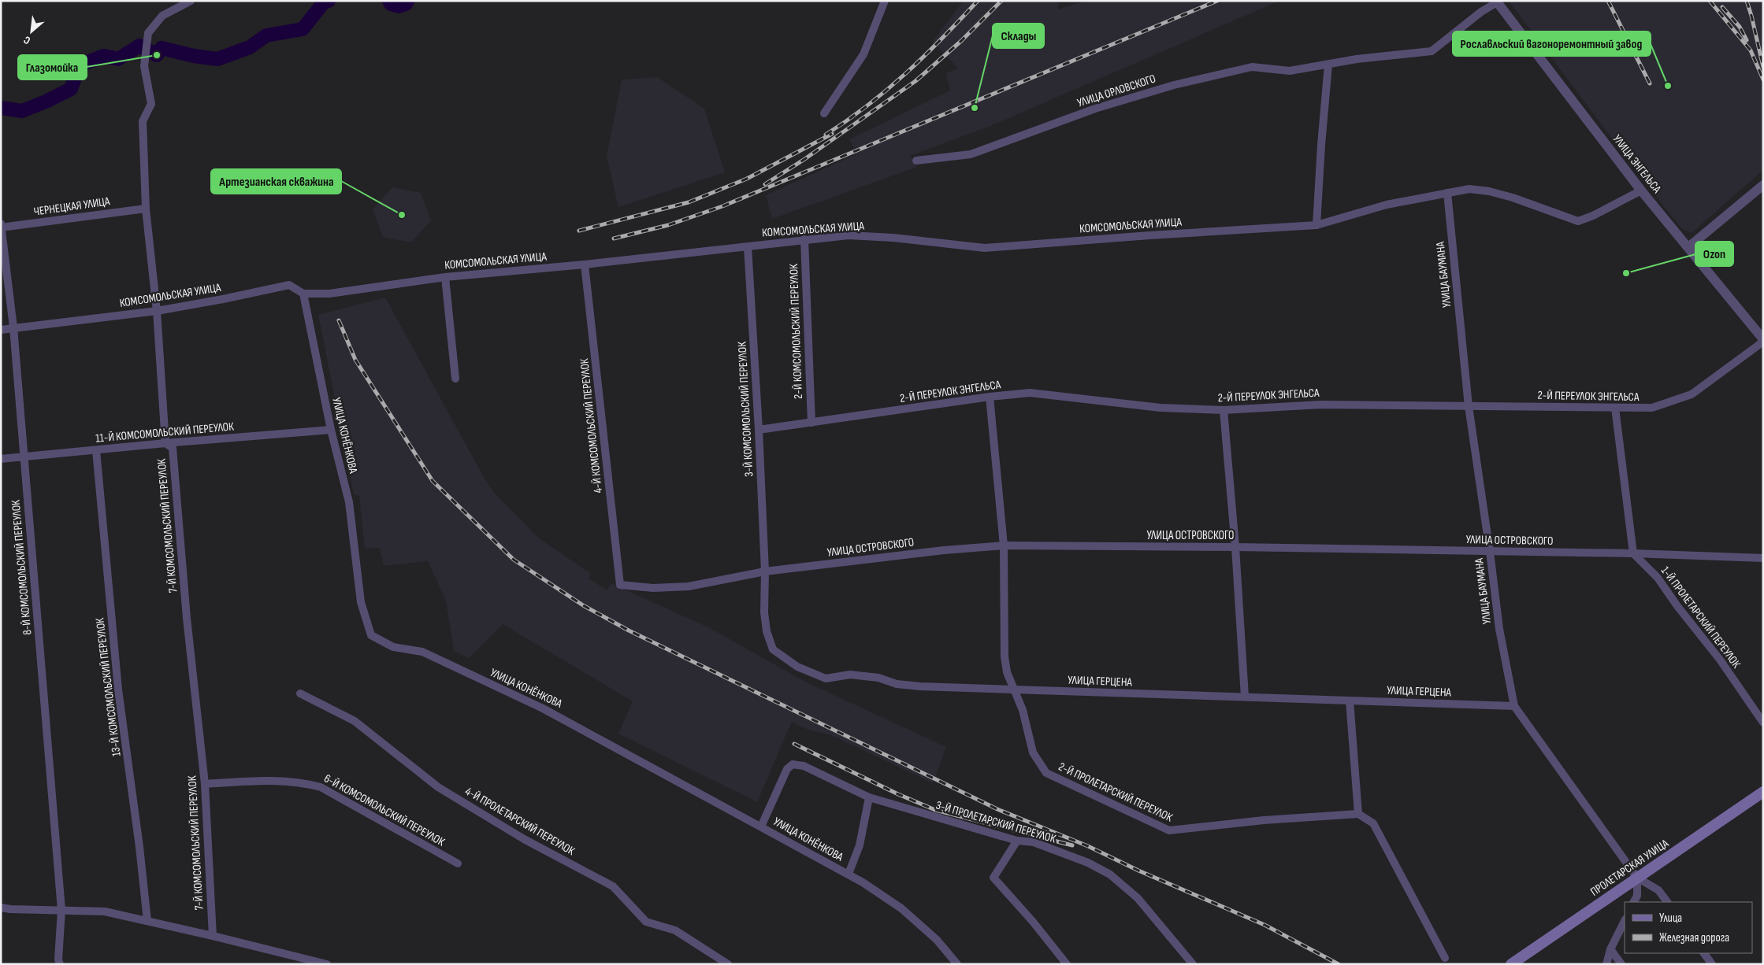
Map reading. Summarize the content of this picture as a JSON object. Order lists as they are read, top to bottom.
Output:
{
  "streets": {
    "main road": ["ПРОЛЕТАРСКАЯ УЛИЦА"],
    "street": [
      "УЛИЦА ОРЛОВСКОГО",
      "УЛИЦА ЭНГЕЛЬСА",
      "ЧЕРНЕЦКАЯ УЛИЦА",
      "КОМСОМОЛЬСКАЯ УЛИЦА",
      "УЛИЦА БАУМАНА",
      "2-Й КОМСОМОЛЬСКИЙ ПЕРЕУЛОК",
      "2-Й ПЕРЕУЛОК ЭНГЕЛЬСА",
      "3-Й КОМСОМОЛЬСКИЙ ПЕРЕУЛОК",
      "4-Й КОМСОМОЛЬСКИЙ ПЕРЕУЛОК",
      "11-Й КОМСОМОЛЬСКИЙ ПЕРЕУЛОК",
      "УЛИЦА КОНЁНКОВА",
      "7-Й КОМСОМОЛЬСКИЙ ПЕРЕУЛОК",
      "УЛИЦА ОСТРОВСКОГО",
      "8-Й КОМСОМОЛЬСКИЙ ПЕРЕУЛОК",
      "1-Й ПРОЛЕТАРСКИЙ ПЕРЕУЛОК",
      "УЛИЦА ГЕРЦЕНА",
      "13-Й КОМСОМОЛЬСКИЙ ПЕРЕУЛОК",
      "2-Й ПРОЛЕТАРСКИЙ ПЕРЕУЛОК",
      "6-Й КОМСОМОЛЬСКИЙ ПЕРЕУЛОК",
      "4-Й ПРОЛЕТАРСКИЙ ПЕРЕУЛОК",
      "3-Й ПРОЛЕТАРСКИЙ ПЕРЕУЛОК"
    ]
  },
  "crossings": [
    ["УЛИЦА ОРЛОВСКОГО", "УЛИЦА ЭНГЕЛЬСА"],
    ["УЛИЦА ЭНГЕЛЬСА", "КОМСОМОЛЬСКАЯ УЛИЦА"],
    ["УЛИЦА ЭНГЕЛЬСА", "2-Й ПЕРЕУЛОК ЭНГЕЛЬСА"],
    ["ЧЕРНЕЦКАЯ УЛИЦА", "7-Й КОМСОМОЛЬСКИЙ ПЕРЕУЛОК"],
    ["ЧЕРНЕЦКАЯ УЛИЦА", "8-Й КОМСОМОЛЬСКИЙ ПЕРЕУЛОК"],
    ["КОМСОМОЛЬСКАЯ УЛИЦА", "УЛИЦА БАУМАНА"],
    ["КОМСОМОЛЬСКАЯ УЛИЦА", "2-Й КОМСОМОЛЬСКИЙ ПЕРЕУЛОК"],
    ["КОМСОМОЛЬСКАЯ УЛИЦА", "3-Й КОМСОМОЛЬСКИЙ ПЕРЕУЛОК"],
    ["КОМСОМОЛЬСКАЯ УЛИЦА", "4-Й КОМСОМОЛЬСКИЙ ПЕРЕУЛОК"],
    ["КОМСОМОЛЬСКАЯ УЛИЦА", "УЛИЦА КОНЁНКОВА"],
    ["КОМСОМОЛЬСКАЯ УЛИЦА", "7-Й КОМСОМОЛЬСКИЙ ПЕРЕУЛОК"],
    ["КОМСОМОЛЬСКАЯ УЛИЦА", "8-Й КОМСОМОЛЬСКИЙ ПЕРЕУЛОК"],
    ["УЛИЦА БАУМАНА", "2-Й ПЕРЕУЛОК ЭНГЕЛЬСА"],
    ["УЛИЦА БАУМАНА", "УЛИЦА ОСТРОВСКОГО"],
    ["УЛИЦА БАУМАНА", "УЛИЦА ГЕРЦЕНА"],
    ["УЛИЦА БАУМАНА", "ПРОЛЕТАРСКАЯ УЛИЦА"],
    ["2-Й КОМСОМОЛЬСКИЙ ПЕРЕУЛОК", "2-Й ПЕРЕУЛОК ЭНГЕЛЬСА"],
    ["2-Й ПЕРЕУЛОК ЭНГЕЛЬСА", "3-Й КОМСОМОЛЬСКИЙ ПЕРЕУЛОК"],
    ["3-Й КОМСОМОЛЬСКИЙ ПЕРЕУЛОК", "УЛИЦА ОСТРОВСКОГО"],
    ["3-Й КОМСОМОЛЬСКИЙ ПЕРЕУЛОК", "УЛИЦА ГЕРЦЕНА"],
    ["4-Й КОМСОМОЛЬСКИЙ ПЕРЕУЛОК", "УЛИЦА ОСТРОВСКОГО"],
    ["11-Й КОМСОМОЛЬСКИЙ ПЕРЕУЛОК", "УЛИЦА КОНЁНКОВА"],
    ["11-Й КОМСОМОЛЬСКИЙ ПЕРЕУЛОК", "7-Й КОМСОМОЛЬСКИЙ ПЕРЕУЛОК"],
    ["11-Й КОМСОМОЛЬСКИЙ ПЕРЕУЛОК", "8-Й КОМСОМОЛЬСКИЙ ПЕРЕУЛОК"],
    ["11-Й КОМСОМОЛЬСКИЙ ПЕРЕУЛОК", "13-Й КОМСОМОЛЬСКИЙ ПЕРЕУЛОК"],
    ["УЛИЦА КОНЁНКОВА", "3-Й ПРОЛЕТАРСКИЙ ПЕРЕУЛОК"],
    ["7-Й КОМСОМОЛЬСКИЙ ПЕРЕУЛОК", "6-Й КОМСОМОЛЬСКИЙ ПЕРЕУЛОК"],
    ["УЛИЦА ОСТРОВСКОГО", "1-Й ПРОЛЕТАРСКИЙ ПЕРЕУЛОК"],
    ["УЛИЦА ОСТРОВСКОГО", "УЛИЦА ГЕРЦЕНА"],
    ["УЛИЦА ГЕРЦЕНА", "2-Й ПРОЛЕТАРСКИЙ ПЕРЕУЛОК"]
  ],
  "places": [
    "Глазомойка",
    "Рославльский вагоноремонтный завод",
    "Склады",
    "Артезианская скважина",
    "Ozon"
  ],
  "legend": ["Улица", "Железная дорога"],
  "north": "bottom left"
}
